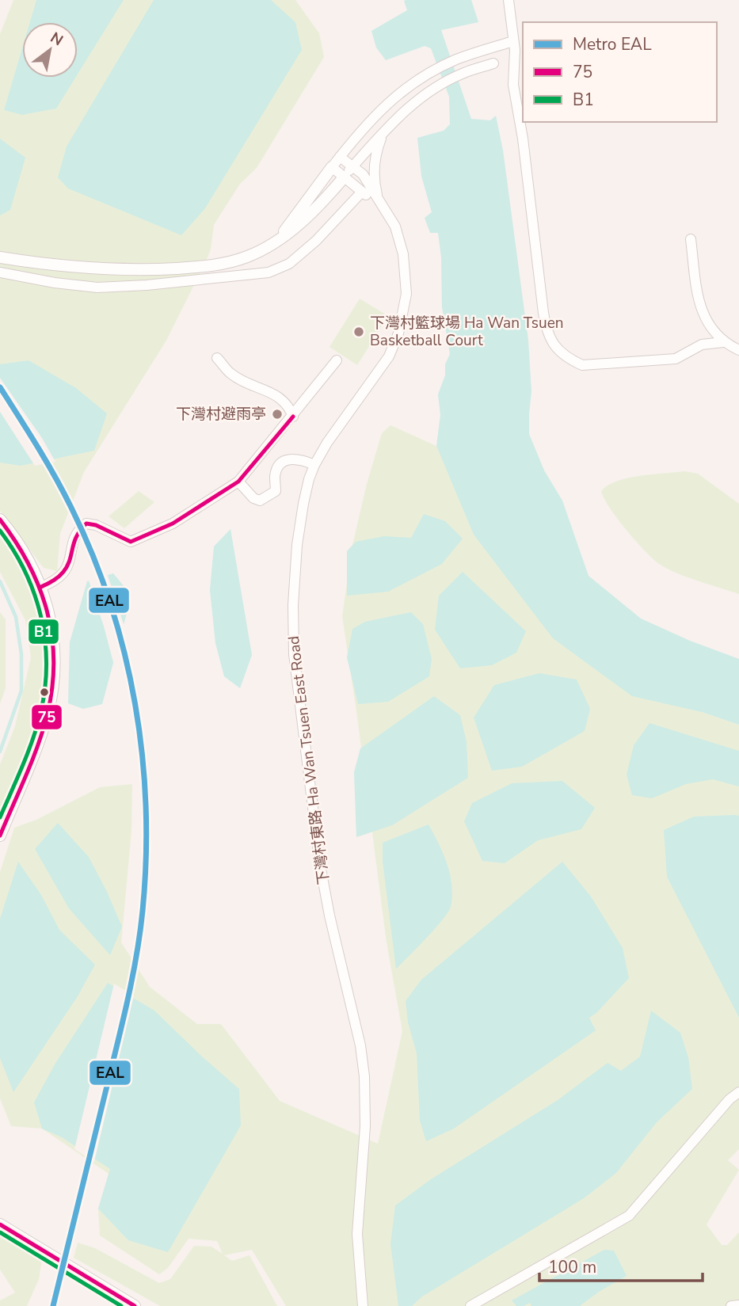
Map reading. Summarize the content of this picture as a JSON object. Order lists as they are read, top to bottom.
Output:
{
  "streets": {
    "street": ["下灣村東路 Ha Wan Tsuen East Road"]
  },
  "places": ["下灣村籃球場 Ha Wan Tsuen Basketball Court", "下灣村避雨亭"],
  "lines": ["metro line EAL", "transit line 75", "transit line B1"],
  "legend": ["Metro EAL", "75", "B1"],
  "scale_bar": "100 m",
  "north": "top right"
}
